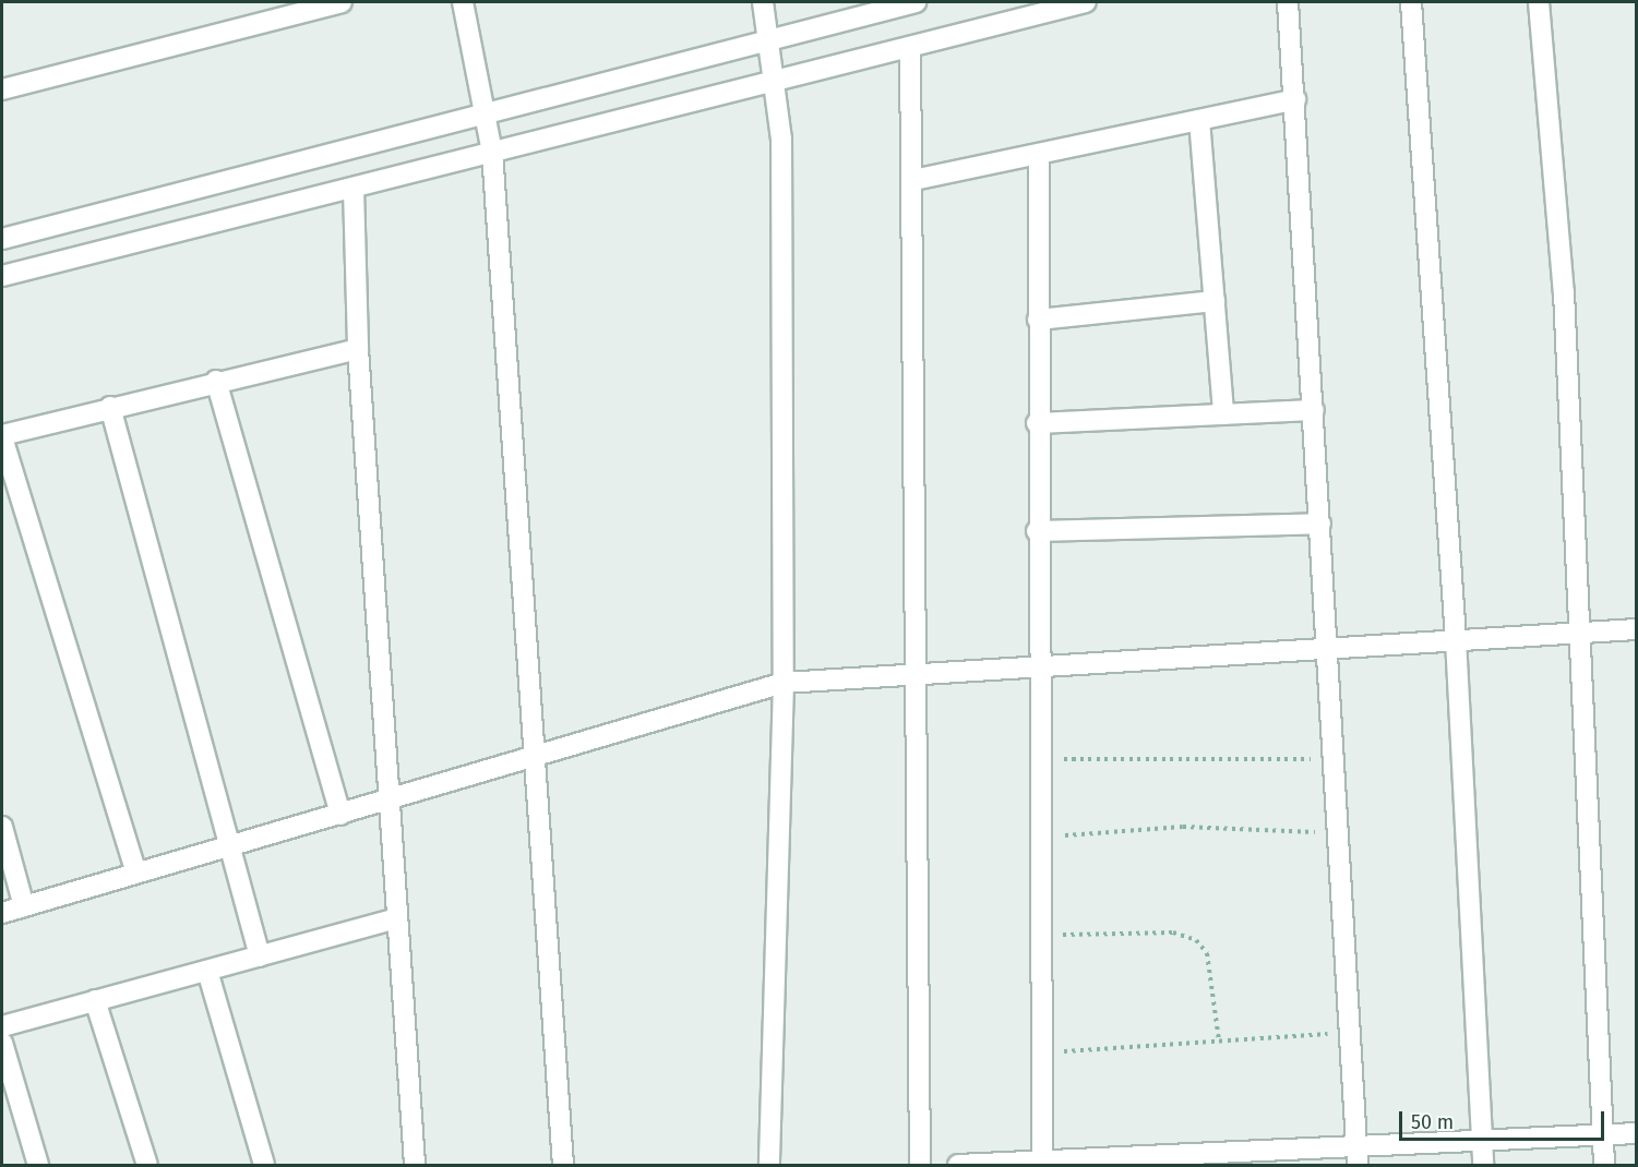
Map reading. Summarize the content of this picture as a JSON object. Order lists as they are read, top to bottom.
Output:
{
  "scale_bar": "50 m"
}
